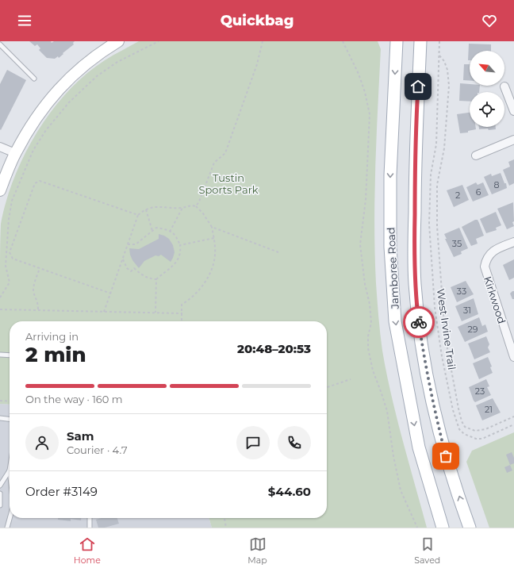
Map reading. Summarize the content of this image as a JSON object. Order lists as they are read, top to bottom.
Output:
{
  "streets": {
    "main road": ["Jamboree Road"],
    "street": ["Kirkwood"],
    "path": ["West Irvine Trail"]
  },
  "parks": ["Tustin Sports Park"],
  "house_numbers": [
    "8",
    "6",
    "2",
    "35",
    "33",
    "31",
    "29",
    "23",
    "21"
  ],
  "north": "top left",
  "page": {
    "header": "Quickbag",
    "heading": ["2 min", "Arriving in", "20:48–20:53"],
    "panel": [
      "Sam",
      "Courier · 4.7",
      "Order #3149",
      "$44.60"
    ],
    "bar": "On the way · 160 m",
    "tabs": ["Home", "Map", "Saved"]
  }
}
